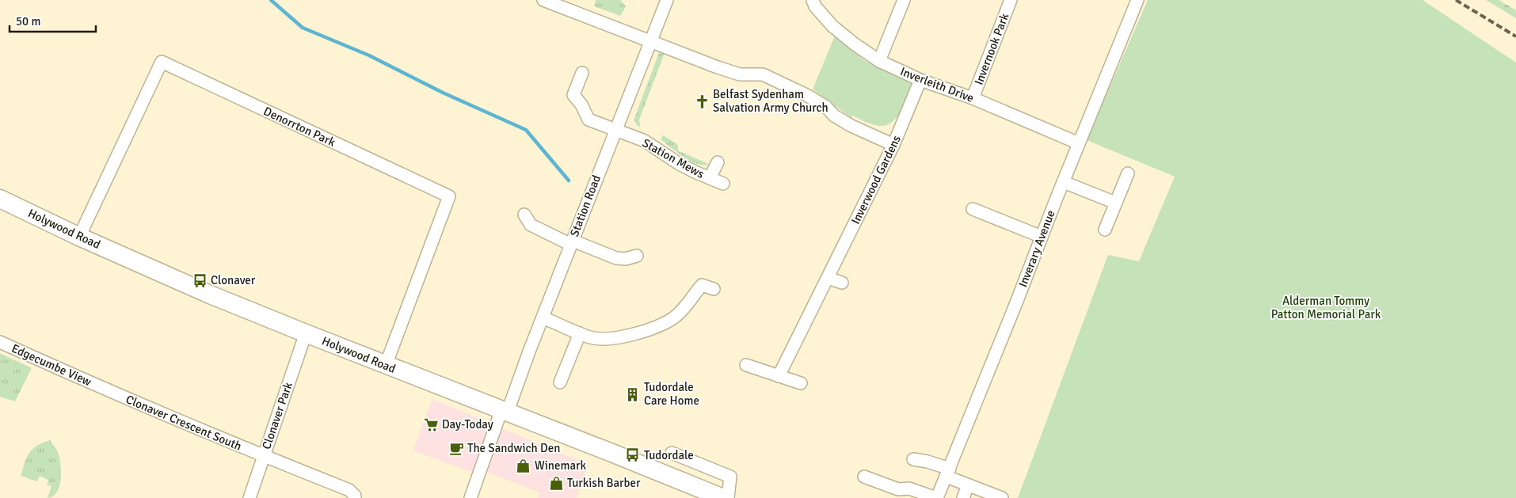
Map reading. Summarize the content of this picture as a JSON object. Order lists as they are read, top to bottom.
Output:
{
  "streets": {
    "main road": ["Holywood Road"],
    "street": [
      "Invernook Park",
      "Inverleith Drive",
      "Denorrton Park",
      "Station Mews",
      "Inverwood Gardens",
      "Station Road",
      "Inverary Avenue",
      "Edgecumbe View",
      "Clonaver Park",
      "Clonaver Crescent South"
    ]
  },
  "crossings": [
    ["Invernook Park", "Inverleith Drive"],
    ["Inverleith Drive", "Inverwood Gardens"],
    ["Inverleith Drive", "Inverary Avenue"],
    ["Denorrton Park", "Holywood Road"],
    ["Station Mews", "Station Road"],
    ["Station Road", "Holywood Road"],
    ["Holywood Road", "Clonaver Park"],
    ["Edgecumbe View", "Clonaver Crescent South"],
    ["Clonaver Park", "Clonaver Crescent South"]
  ],
  "parks": ["Alderman Tommy Patton Memorial Park"],
  "places": {
    "church": ["Belfast Sydenham Salvation Army Church"],
    "bus stop": ["Clonaver", "Tudordale"],
    "building": ["Tudordale Care Home"],
    "supermarket": ["Day-Today"],
    "cafe": ["The Sandwich Den"],
    "shop": ["Winemark", "Turkish Barber"]
  },
  "scale_bar": "50 m"
}
